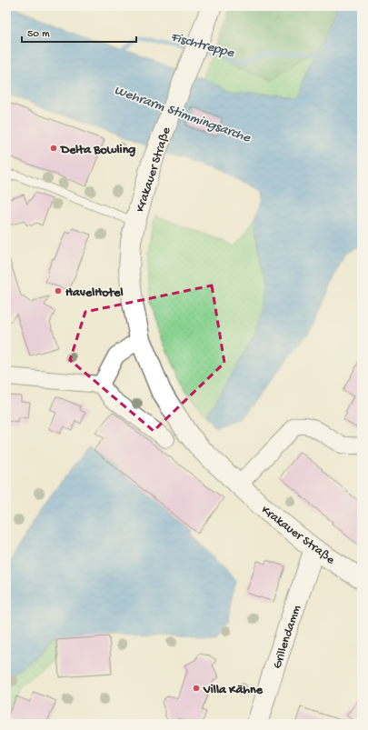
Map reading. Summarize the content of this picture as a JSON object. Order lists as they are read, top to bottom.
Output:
{
  "streets": {
    "main road": ["Krakauer Straße", "Grillendamm"]
  },
  "crossings": [
    ["Krakauer Straße", "Grillendamm"]
  ],
  "water": ["Fischtreppe", "Wehrarm Stimmingsarche"],
  "places": ["Delta Bowling", "HavelHotel", "Villa Kähne"],
  "scale_bar": "50 m"
}
